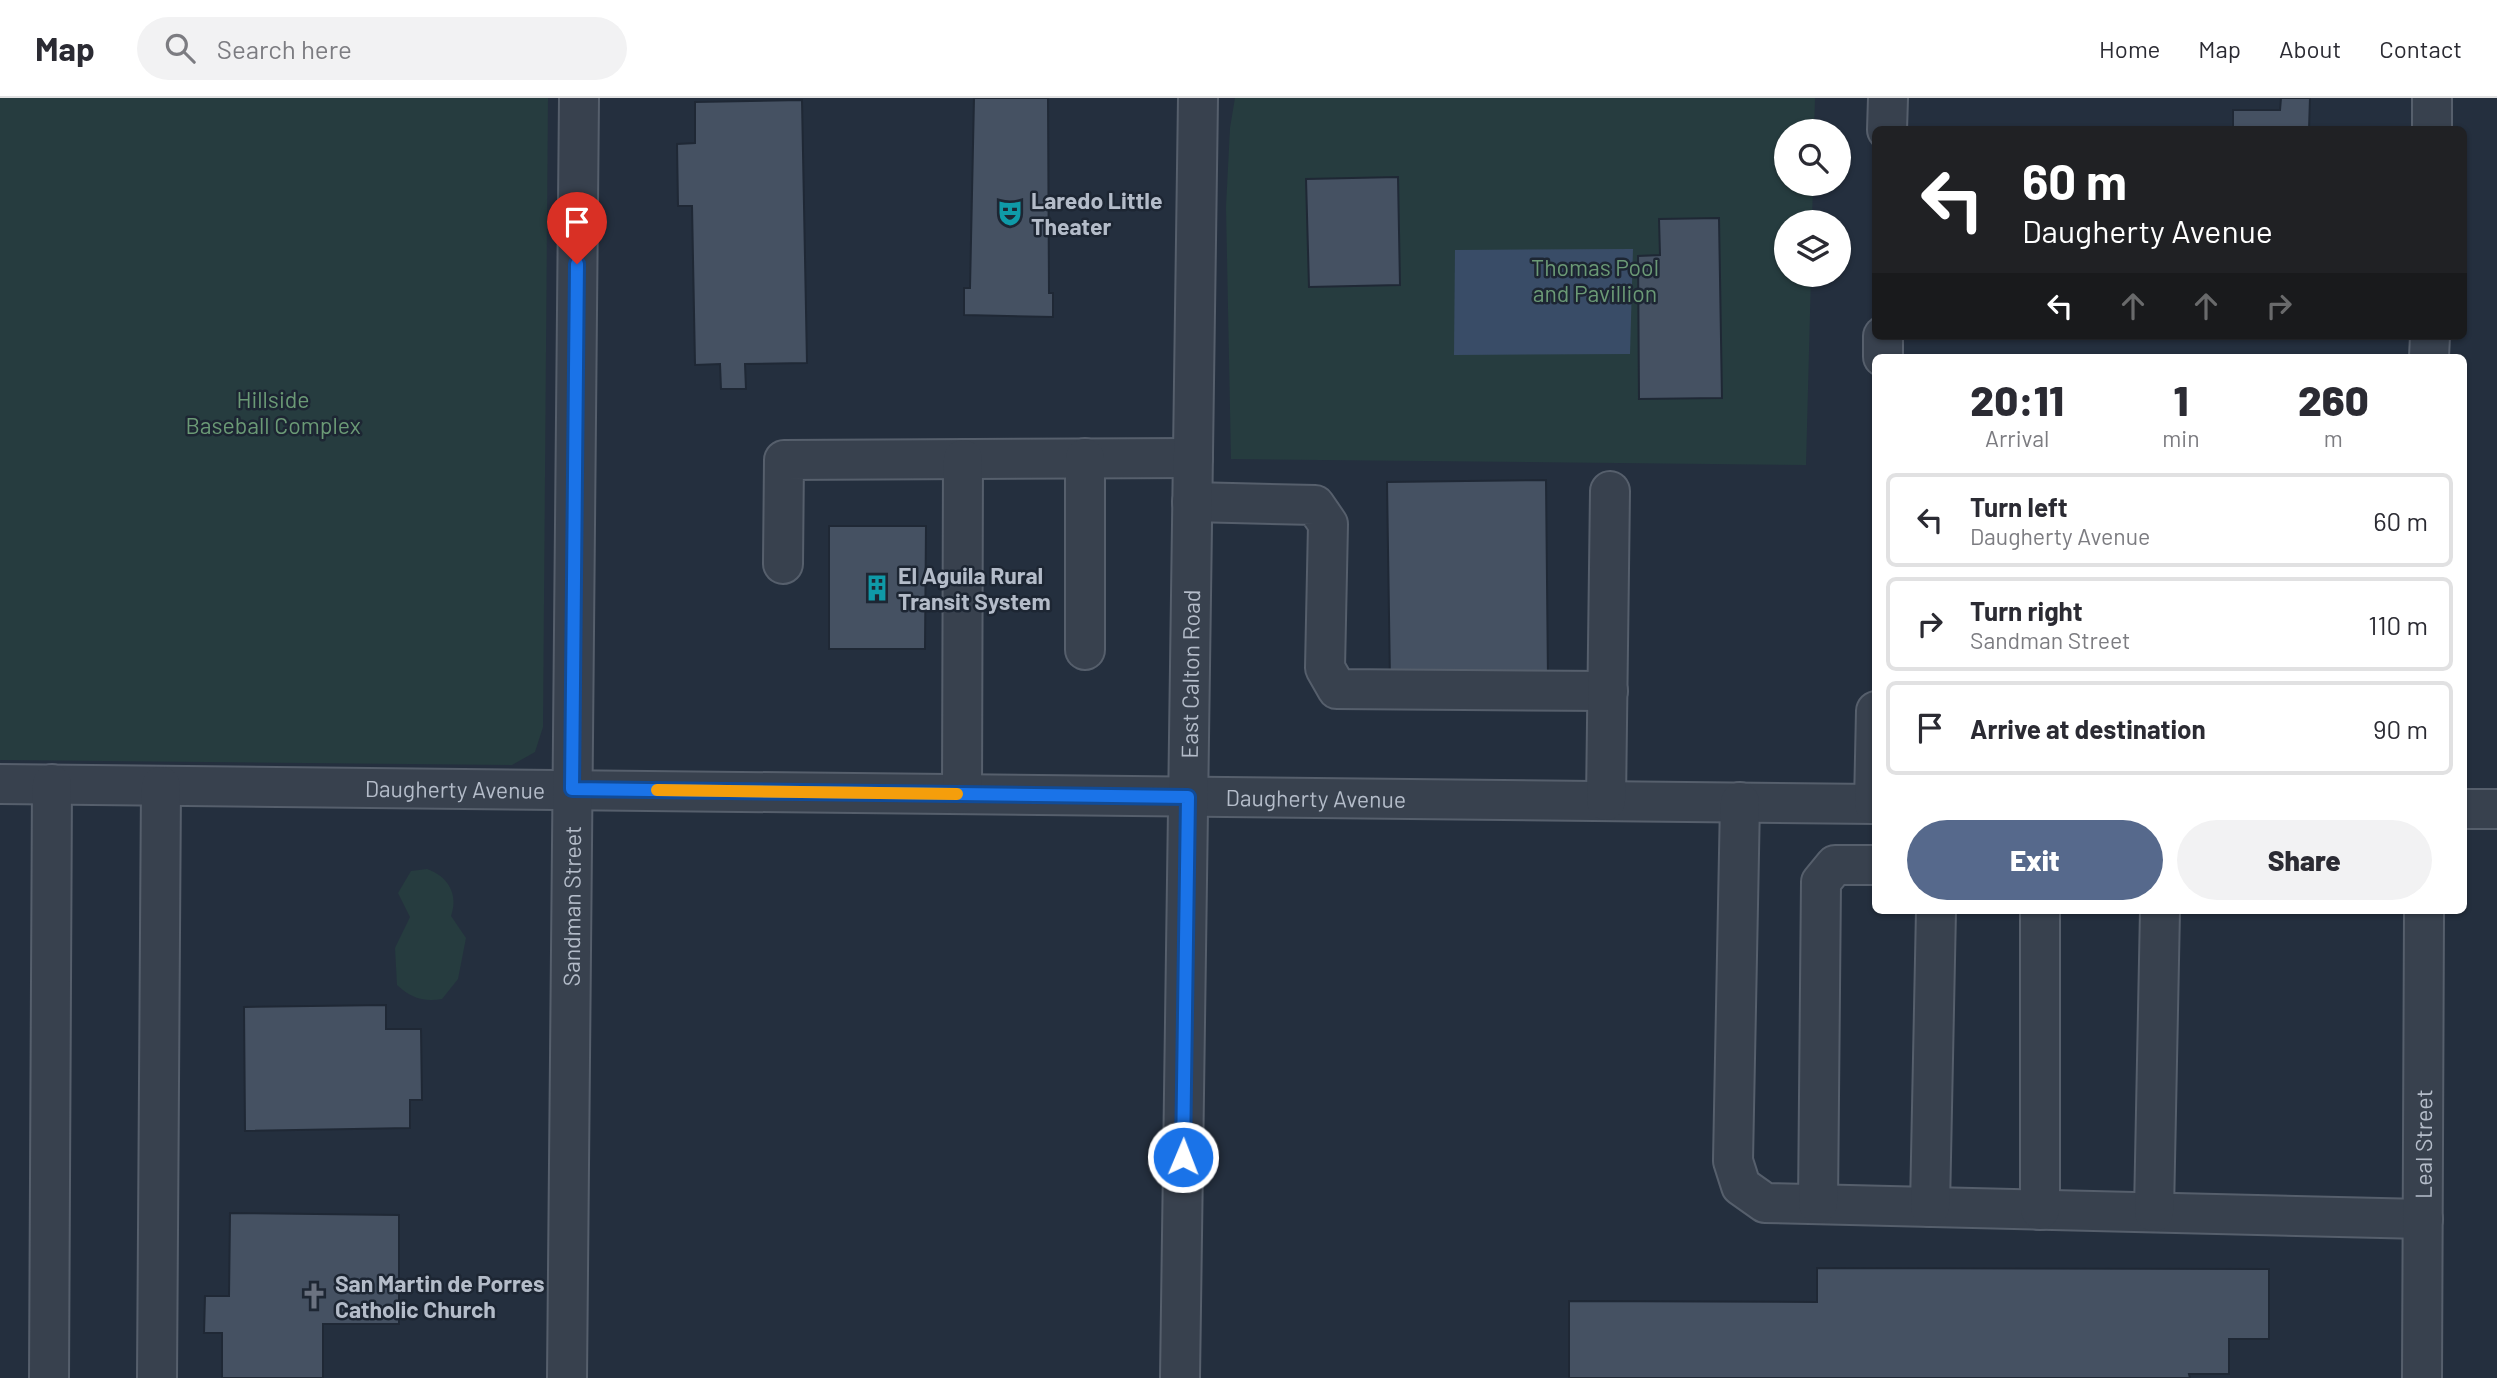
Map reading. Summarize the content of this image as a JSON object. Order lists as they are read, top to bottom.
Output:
{
  "streets": {
    "street": [
      "East Calton Road",
      "Daugherty Avenue",
      "Sandman Street",
      "Leal Street"
    ]
  },
  "crossings": [
    ["East Calton Road", "Daugherty Avenue"],
    ["Daugherty Avenue", "Sandman Street"]
  ],
  "parks": ["Thomas Pool and Pavillion", "Hillside Baseball Complex"],
  "places": {
    "theatre": ["Laredo Little Theater"],
    "building": ["El Aguila Rural Transit System"],
    "church": ["San Martin de Porres Catholic Church"]
  },
  "page": {
    "header": "Map",
    "search": "Search here",
    "nav": [
      "Home",
      "Map",
      "About",
      "Contact"
    ],
    "turn": ["60 m", "Daugherty Avenue"],
    "eta": [
      "20:11",
      "Arrival",
      "1",
      "min",
      "260",
      "m"
    ],
    "list": [
      {
        "name": "Turn left",
        "note": "Daugherty Avenue",
        "value": "60 m"
      },
      {
        "name": "Turn right",
        "note": "Sandman Street",
        "value": "110 m"
      },
      {
        "name": "Arrive at destination",
        "value": "90 m"
      }
    ],
    "buttons": ["Exit", "Share"]
  }
}
